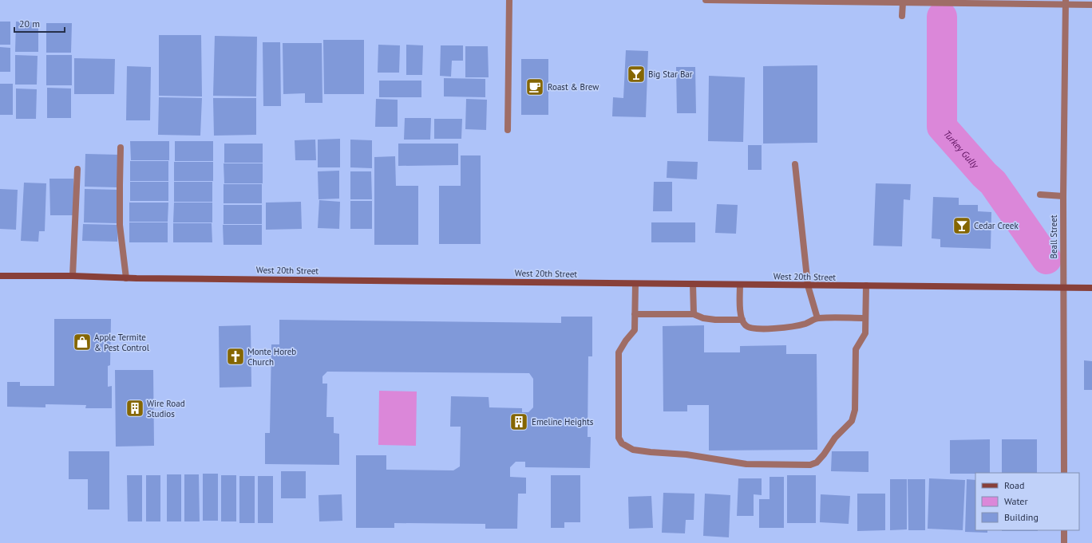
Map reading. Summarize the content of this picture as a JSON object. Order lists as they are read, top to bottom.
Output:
{
  "streets": {
    "main road": ["West 20th Street"],
    "street": ["Beall Street"]
  },
  "crossings": [
    ["Beall Street", "West 20th Street"]
  ],
  "water": ["Turkey Gully"],
  "places": {
    "bar": ["Big Star Bar", "Cedar Creek"],
    "cafe": ["Roast & Brew"],
    "shop": ["Apple Termite & Pest Control"],
    "church": ["Monte Horeb Church"],
    "building": ["Wire Road Studios", "Emeline Heights"]
  },
  "legend": ["Road", "Water", "Building"],
  "scale_bar": "20 m"
}
